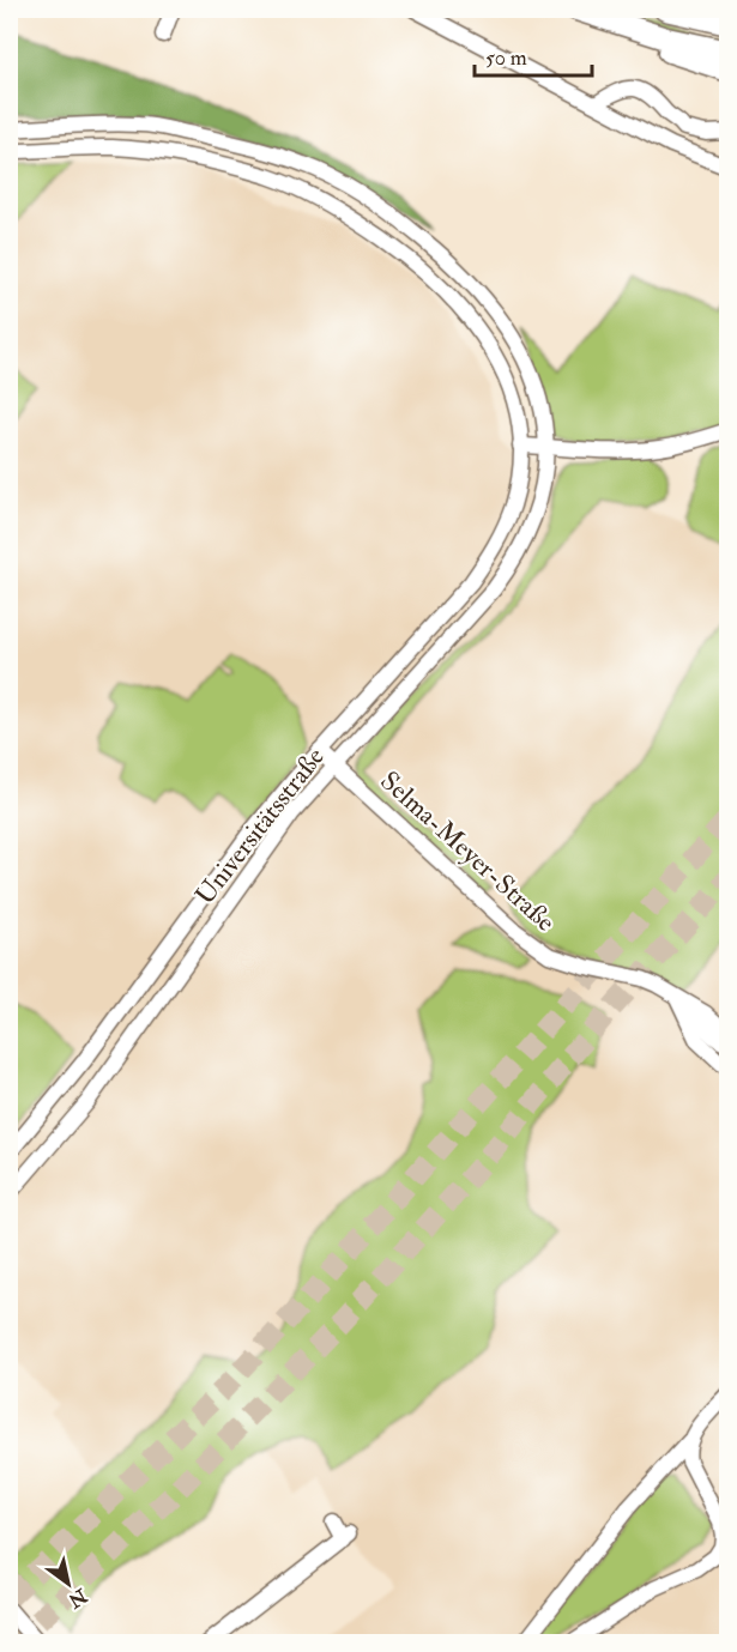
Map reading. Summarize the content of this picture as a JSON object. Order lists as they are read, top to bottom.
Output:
{
  "streets": {
    "street": ["Universitätsstraße", "Selma-Meyer-Straße"]
  },
  "crossings": [
    ["Universitätsstraße", "Selma-Meyer-Straße"]
  ],
  "scale_bar": "50 m",
  "north": "bottom right"
}
